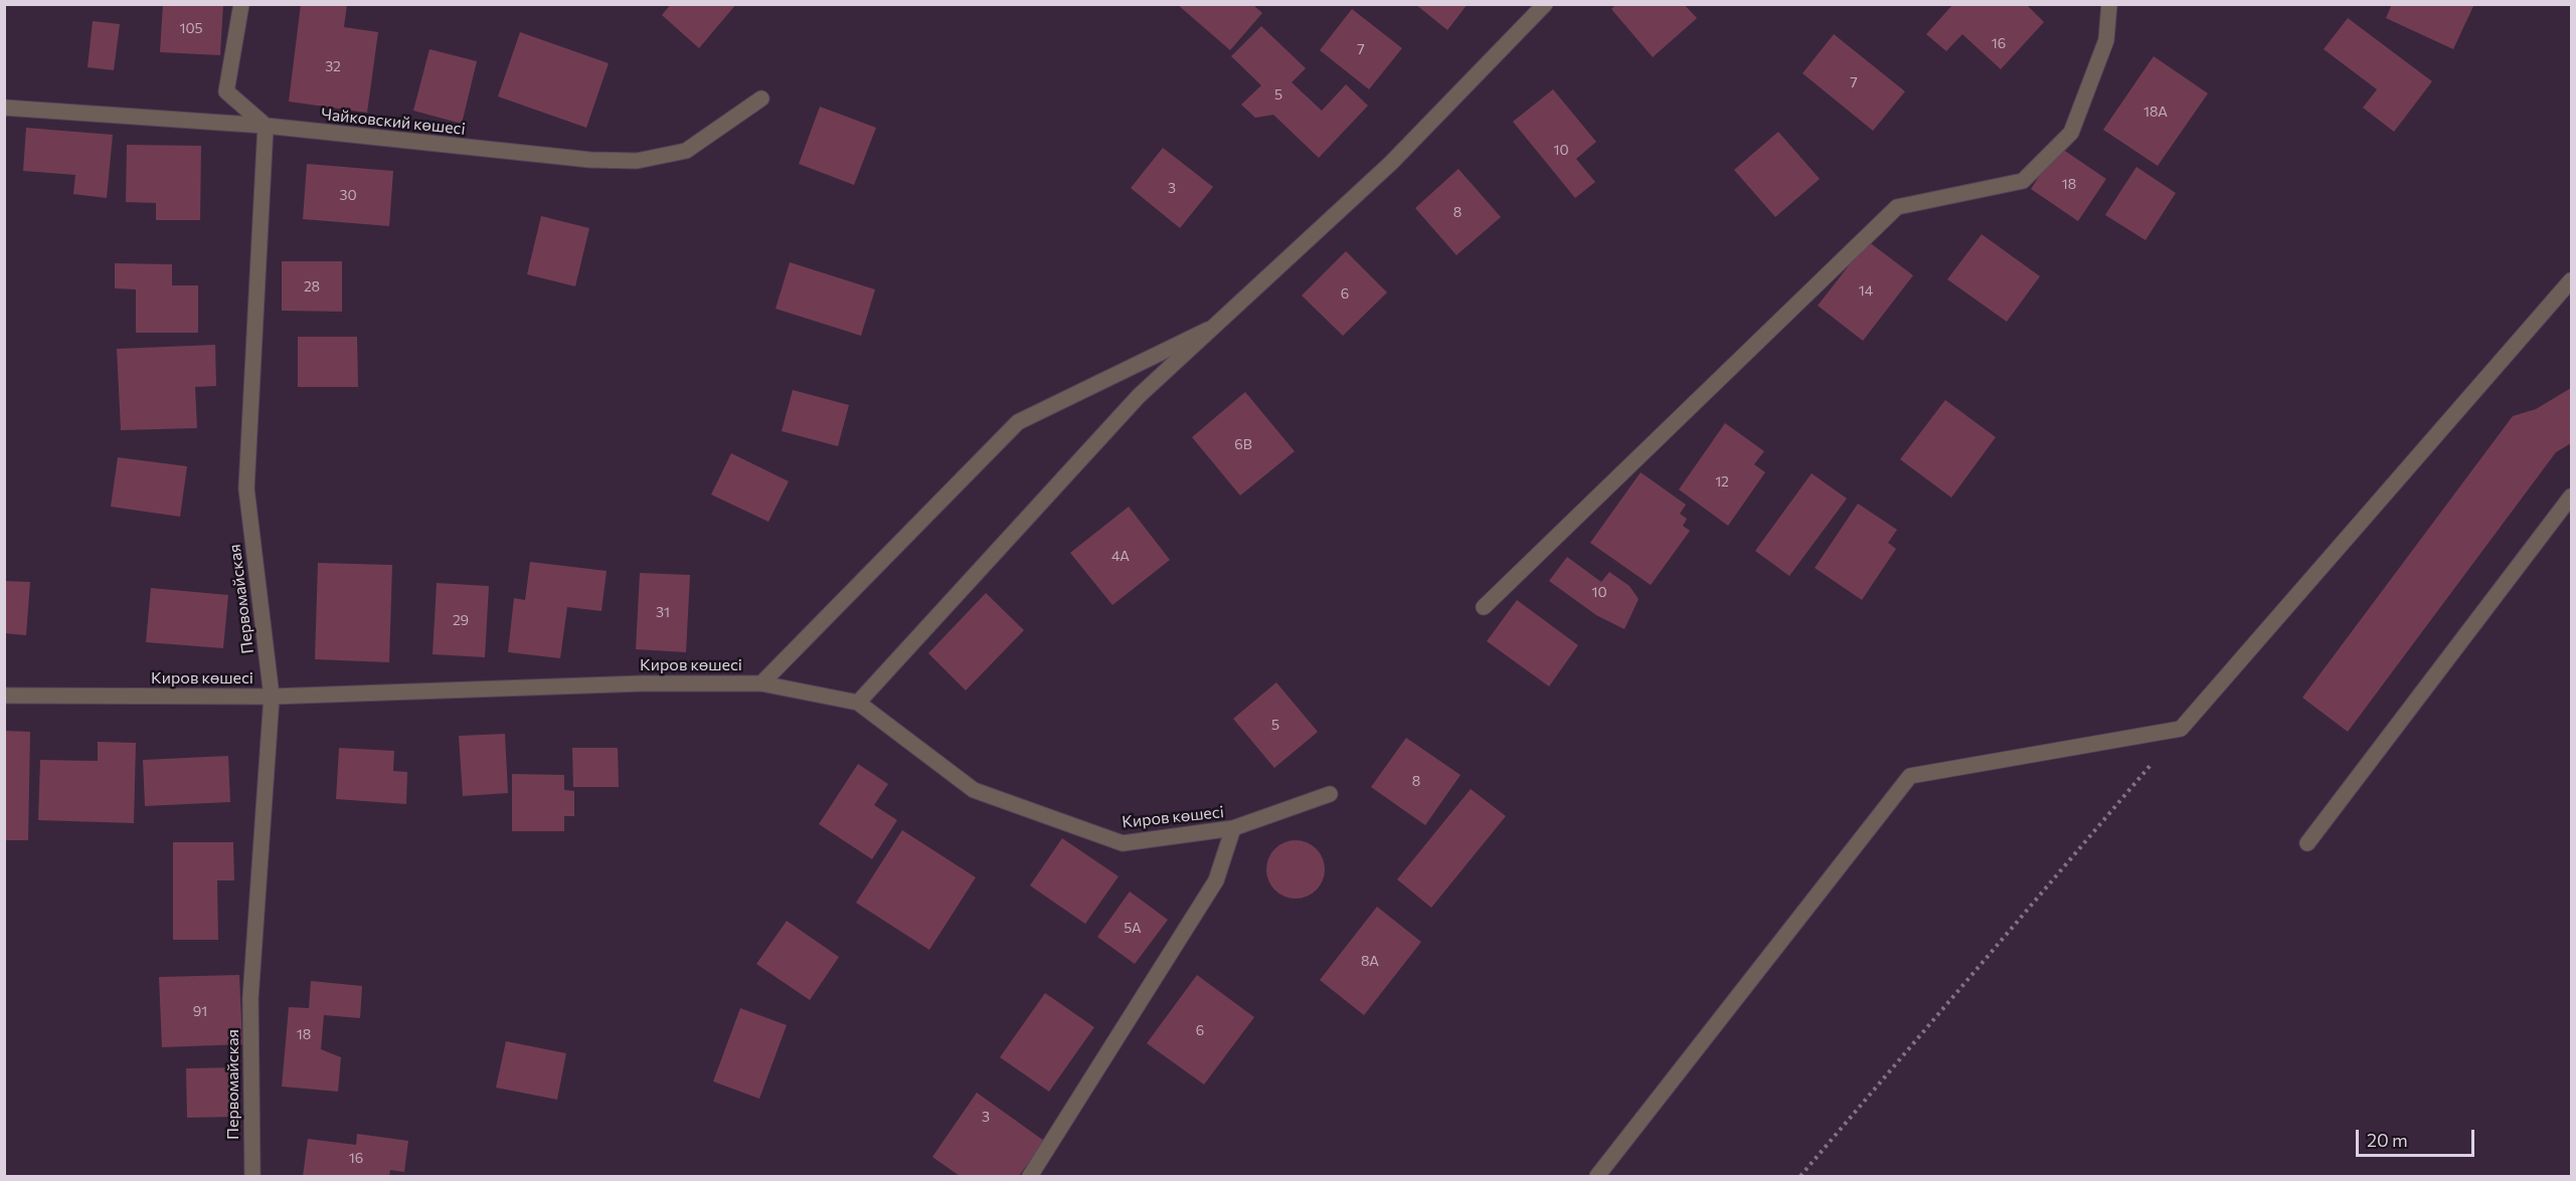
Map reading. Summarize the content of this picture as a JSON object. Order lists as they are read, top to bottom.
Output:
{
  "streets": {
    "street": ["Чайковский көшесі", "Первомайская", "Киров көшесі"]
  },
  "crossings": [
    ["Чайковский көшесі", "Первомайская"],
    ["Первомайская", "Киров көшесі"]
  ],
  "house_numbers": [
    "105",
    "16",
    "7",
    "32",
    "7",
    "5",
    "18A",
    "10",
    "18",
    "3",
    "30",
    "8",
    "28",
    "14",
    "6",
    "6B",
    "12",
    "4A",
    "10",
    "31",
    "29",
    "5",
    "8",
    "5A",
    "8A",
    "91",
    "6",
    "18",
    "3",
    "16"
  ],
  "scale_bar": "20 m"
}
